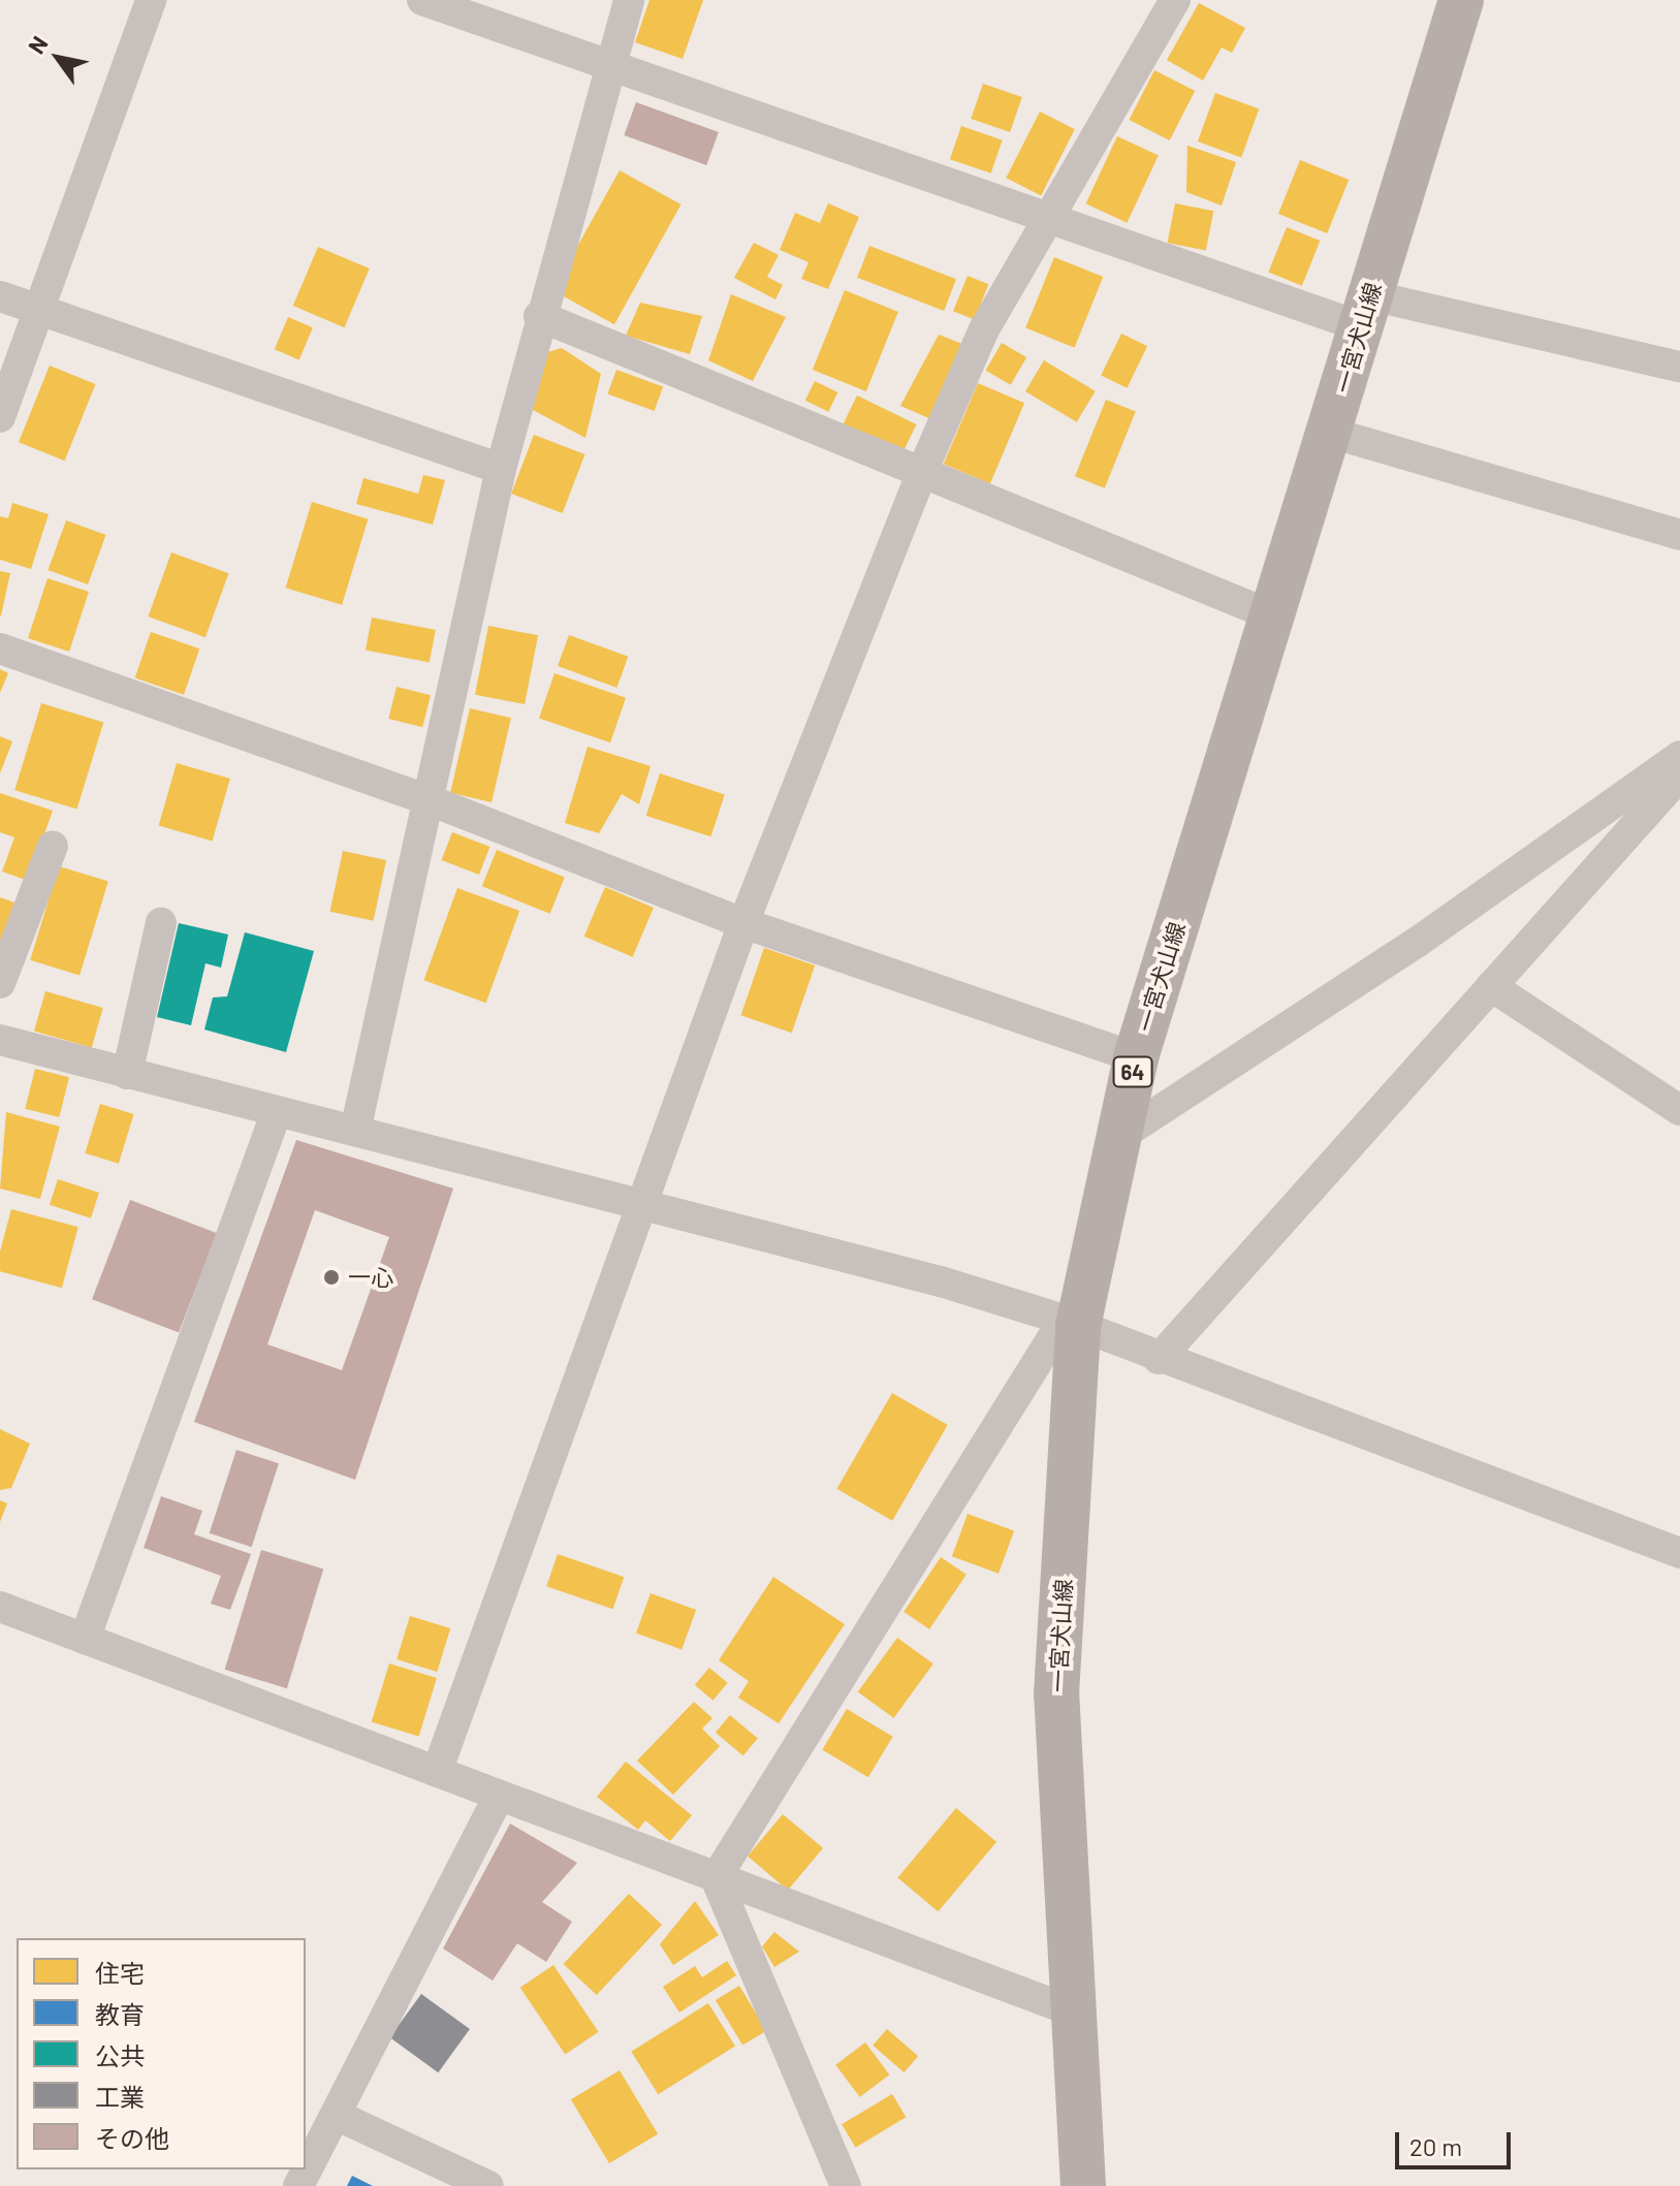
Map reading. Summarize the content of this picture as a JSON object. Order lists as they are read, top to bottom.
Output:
{
  "streets": {
    "main road": ["一宮犬山線", "64"]
  },
  "places": ["一心"],
  "legend": [
    "住宅",
    "教育",
    "公共",
    "工業",
    "その他"
  ],
  "scale_bar": "20 m",
  "north": "top left"
}
